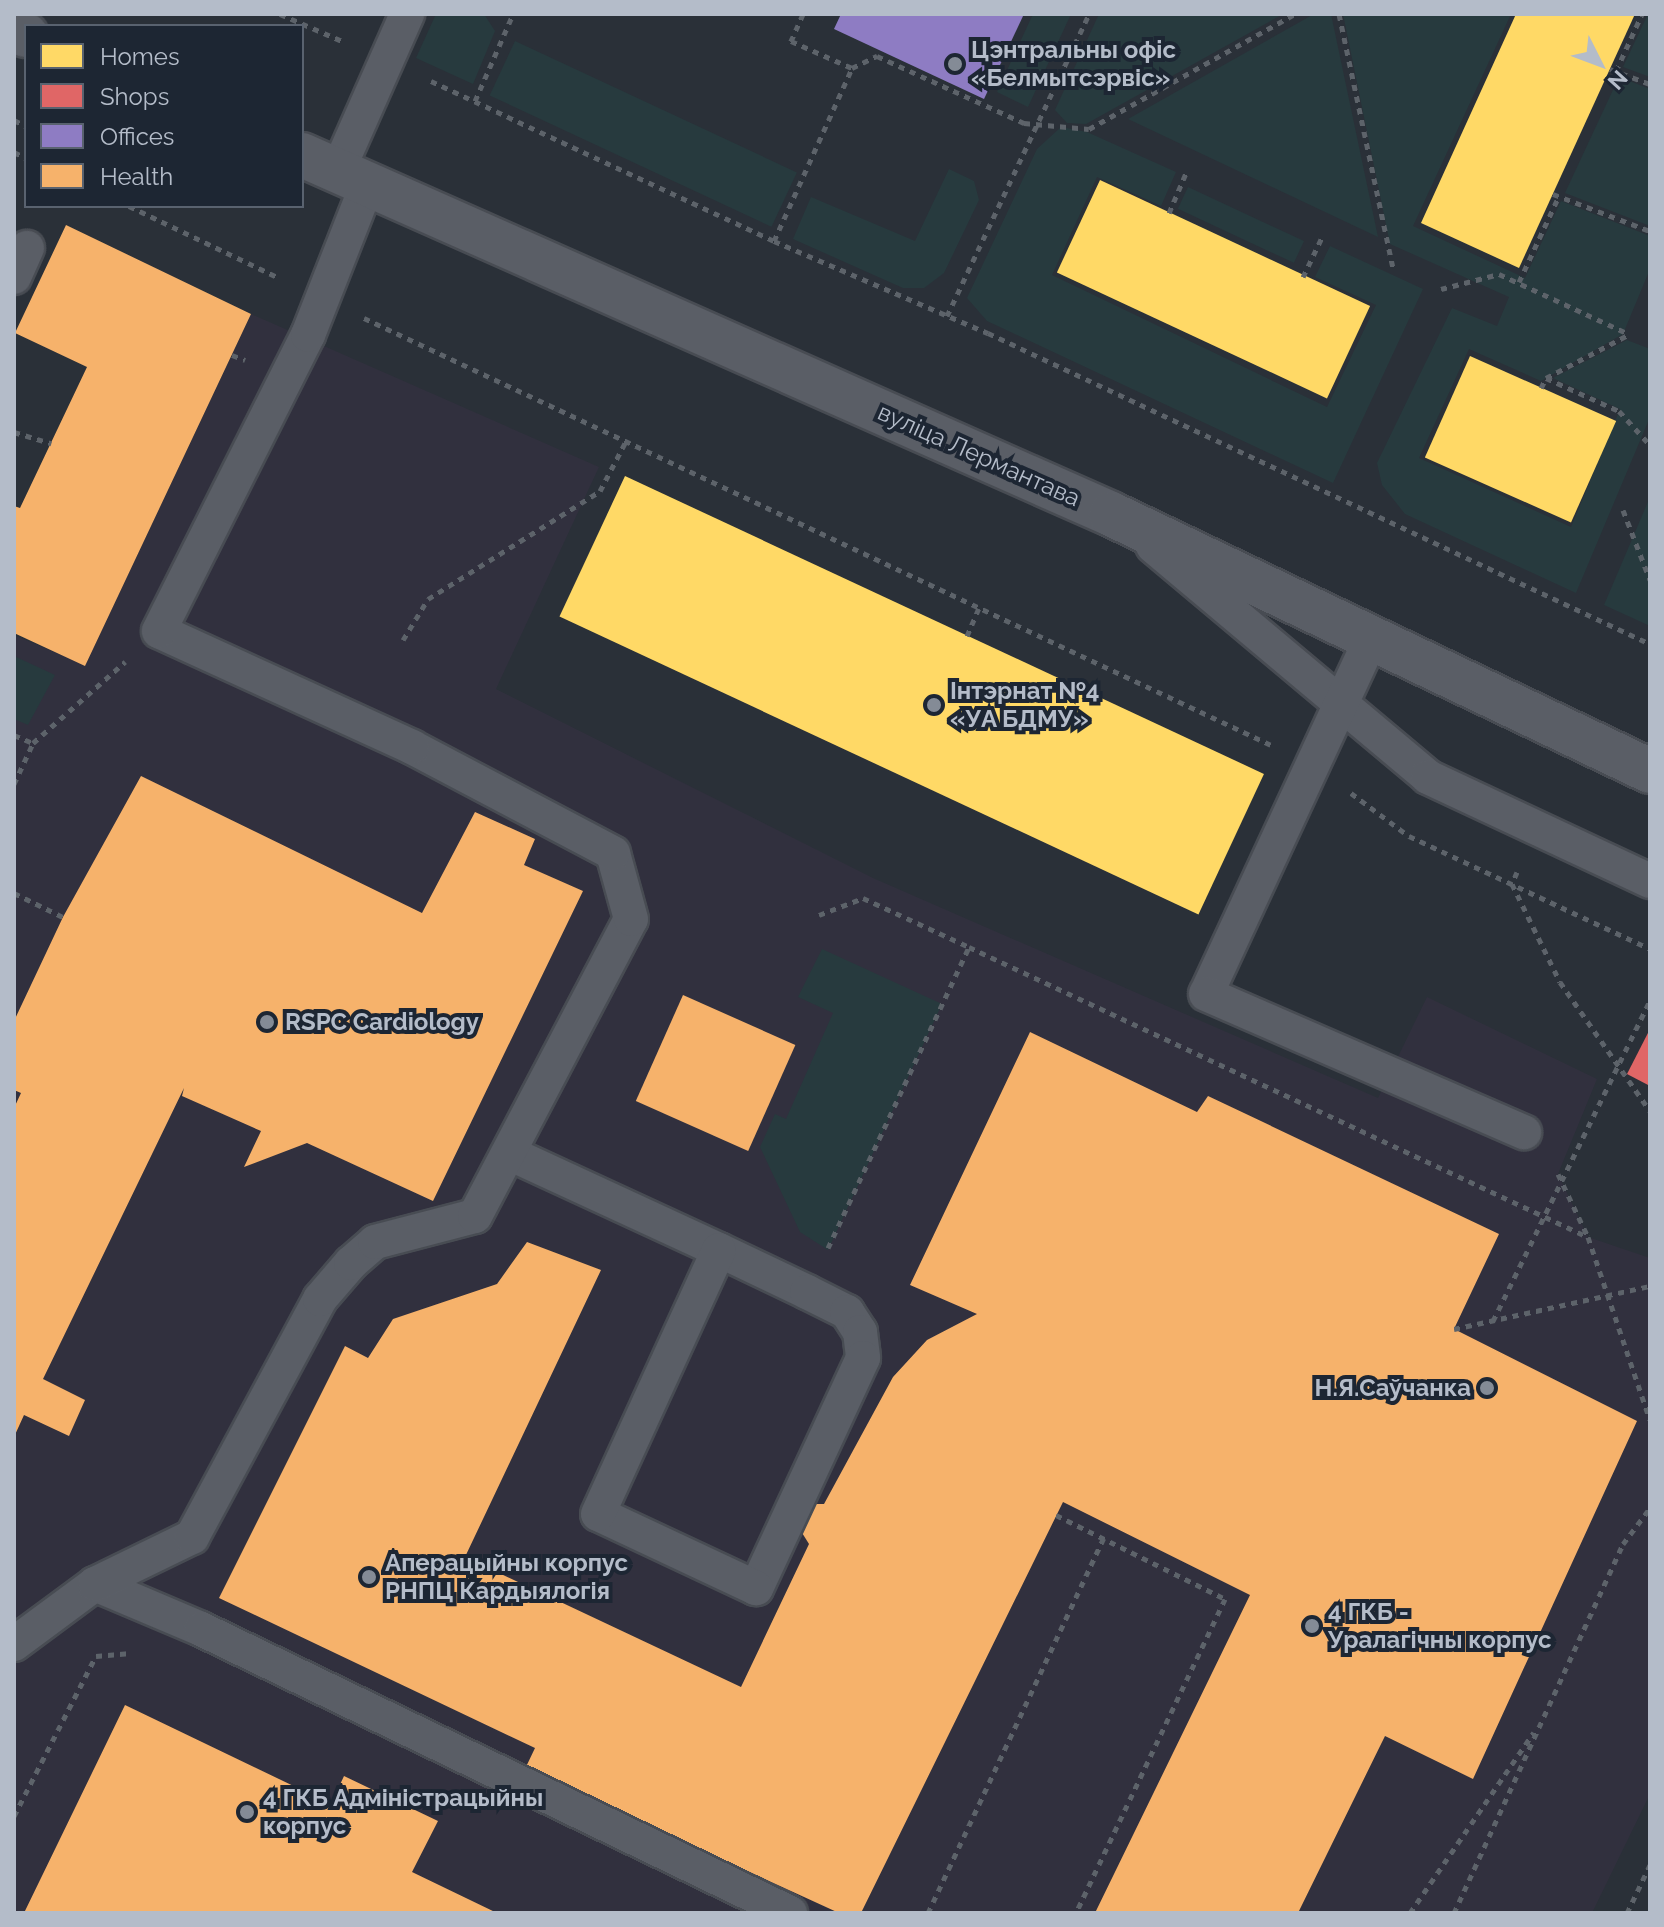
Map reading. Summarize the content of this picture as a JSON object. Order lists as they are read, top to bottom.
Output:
{
  "streets": {
    "street": ["вуліца Лермантава"]
  },
  "places": [
    "Цэнтральны офiс «Белмытсэрвіс»",
    "Інтэрнат №4 «УА БДМУ»",
    "RSPC Cardiology",
    "Н.Я.Саўчанка",
    "Аперацыйны корпус РНПЦ Кардыялогія",
    "4 ГКБ - Уралагічны корпус",
    "4 ГКБ Адміністрацыйны корпус"
  ],
  "legend": [
    "Homes",
    "Shops",
    "Offices",
    "Health"
  ],
  "north": "bottom right"
}
